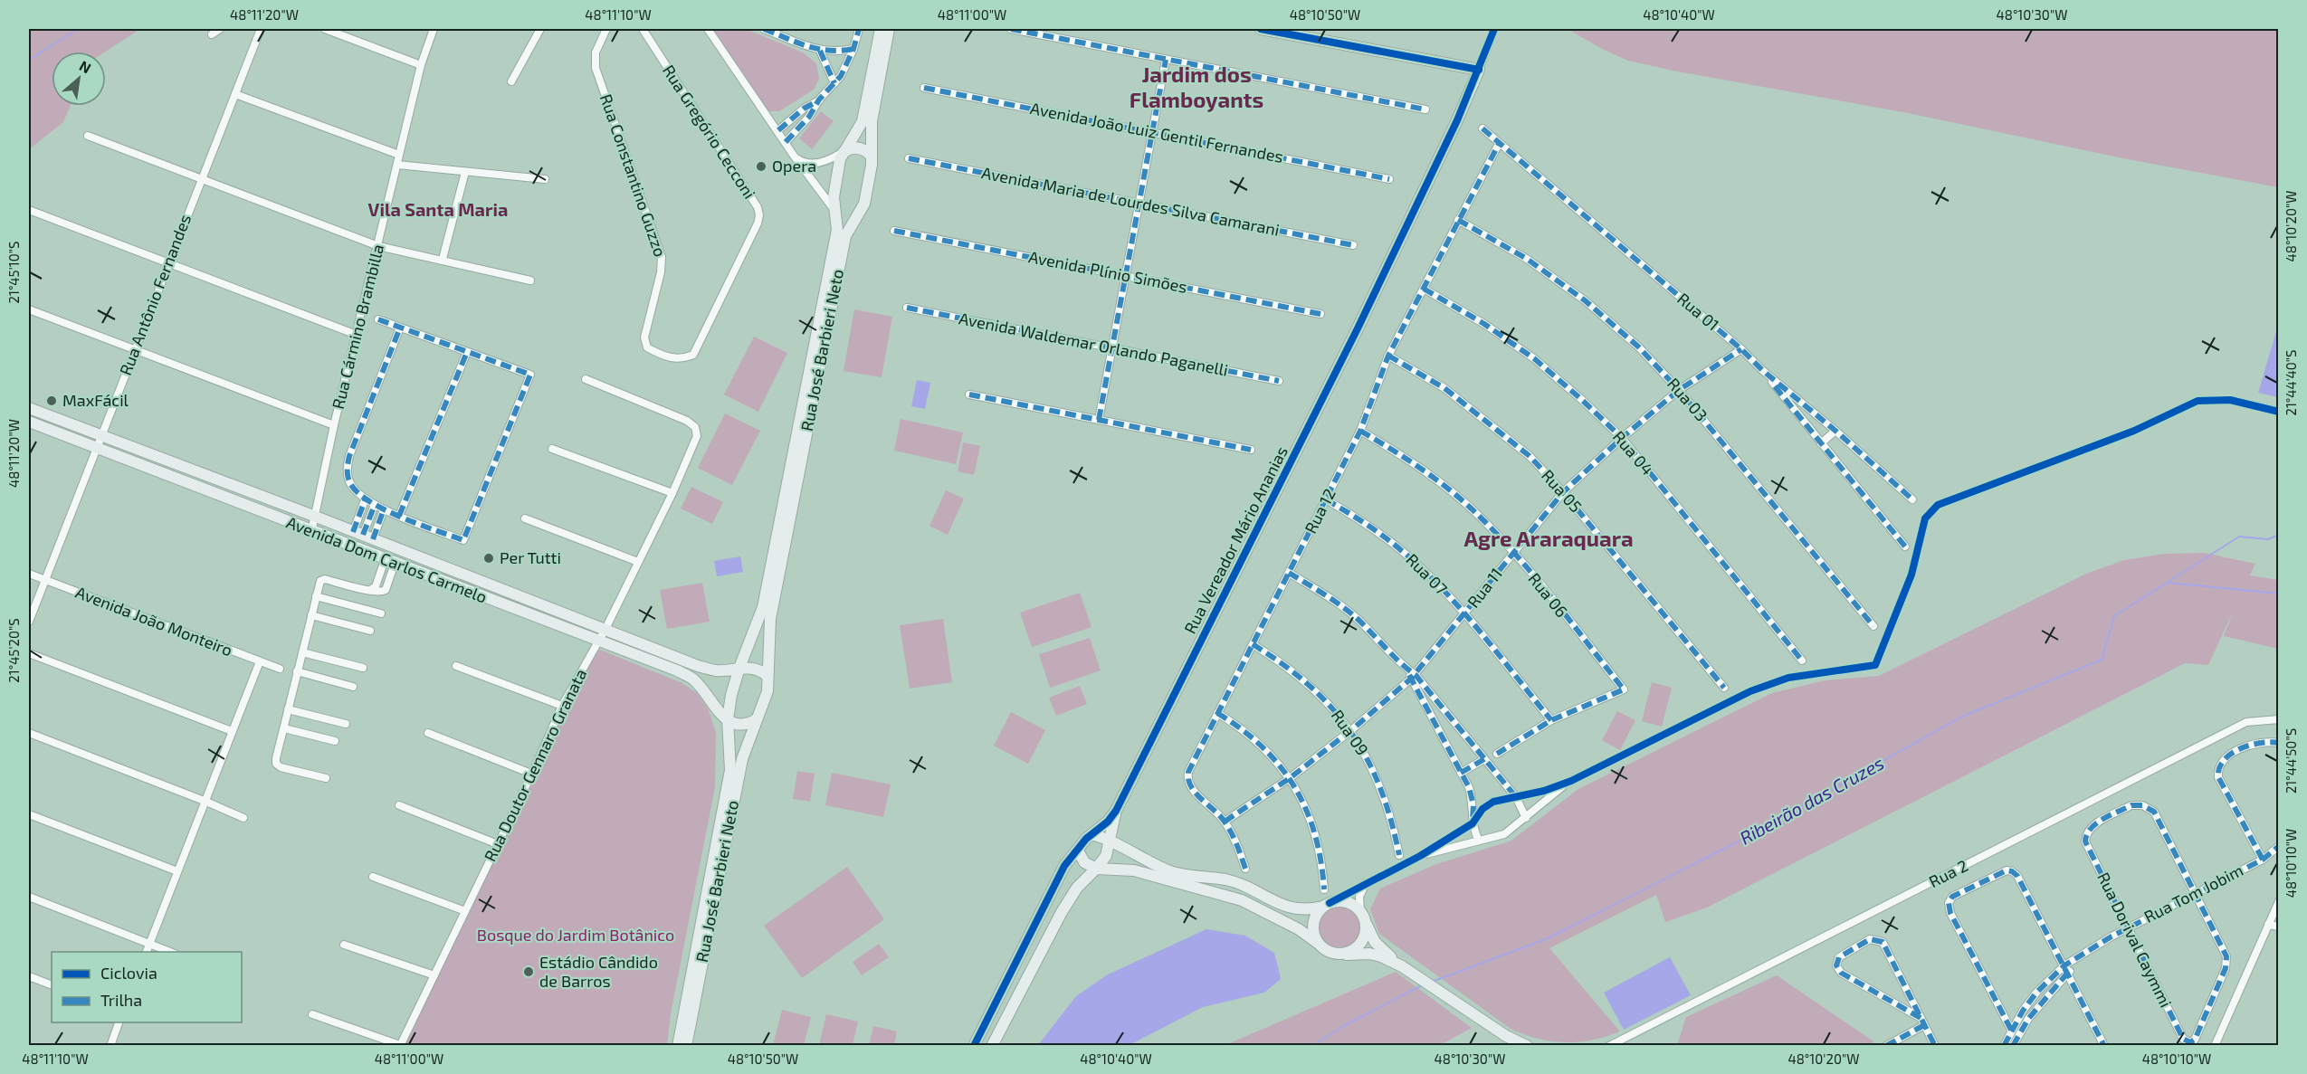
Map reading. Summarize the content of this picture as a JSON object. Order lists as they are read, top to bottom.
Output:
{
  "streets": {
    "street": [
      "Rua Gregório Cecconi",
      "Avenida João Luiz Gentil Fernandes",
      "Rua Constantino Guzzo",
      "Avenida Maria de Lourdes Silva Camarani",
      "Avenida Plínio Simões",
      "Rua Antônio Fernandes",
      "Rua 01",
      "Rua Cármino Brambilla",
      "Avenida Waldemar Orlando Paganelli",
      "Rua José Barbieri Neto",
      "Rua 03",
      "Rua 04",
      "Rua 05",
      "Rua 12",
      "Rua Vereador Mário Ananias",
      "Avenida Dom Carlos Carmelo",
      "Rua 07",
      "Rua 11",
      "Rua 06",
      "Avenida João Monteiro",
      "Rua 09",
      "Rua Doutor Gennaro Granata",
      "Rua 2",
      "Rua Tom Jobim",
      "Rua Dorival Caymmi"
    ]
  },
  "crossings": [
    ["Rua Gregório Cecconi", "Rua Constantino Guzzo"],
    ["Rua Antônio Fernandes", "Avenida Dom Carlos Carmelo"],
    ["Rua Antônio Fernandes", "Avenida João Monteiro"],
    ["Rua 01", "Rua 12"],
    ["Rua 01", "Rua 11"],
    ["Rua Cármino Brambilla", "Avenida Dom Carlos Carmelo"],
    ["Rua José Barbieri Neto", "Avenida Dom Carlos Carmelo"],
    ["Rua 03", "Rua 12"],
    ["Rua 03", "Rua 11"],
    ["Rua 04", "Rua 12"],
    ["Rua 04", "Rua 11"],
    ["Rua 05", "Rua 12"],
    ["Rua 05", "Rua 11"],
    ["Rua 12", "Rua 07"],
    ["Rua 12", "Rua 11"],
    ["Rua 12", "Rua 06"],
    ["Rua 12", "Rua 09"],
    ["Avenida Dom Carlos Carmelo", "Rua Doutor Gennaro Granata"],
    ["Rua 07", "Rua 11"],
    ["Rua 07", "Rua 06"],
    ["Rua 11", "Rua 06"],
    ["Rua 11", "Rua 09"],
    ["Rua Tom Jobim", "Rua Dorival Caymmi"]
  ],
  "districts": ["Jardim dos Flamboyants", "Vila Santa Maria", "Agre Araraquara"],
  "water": ["Ribeirão das Cruzes"],
  "parks": ["Bosque do Jardim Botânico"],
  "places": [
    "Opera",
    "MaxFácil",
    "Per Tutti",
    "Estádio Cândido de Barros"
  ],
  "legend": ["Ciclovia", "Trilha"],
  "north": "top right",
  "coordinates": [
    "48°11'20\"W",
    "48°11'10\"W",
    "48°11'00\"W",
    "48°10'50\"W",
    "48°10'40\"W",
    "48°10'30\"W",
    "48°10'20\"W",
    "21°45'10\"S",
    "21°44'40\"S",
    "21°45'20\"S",
    "21°44'50\"S",
    "48°10'10\"W"
  ]
}
